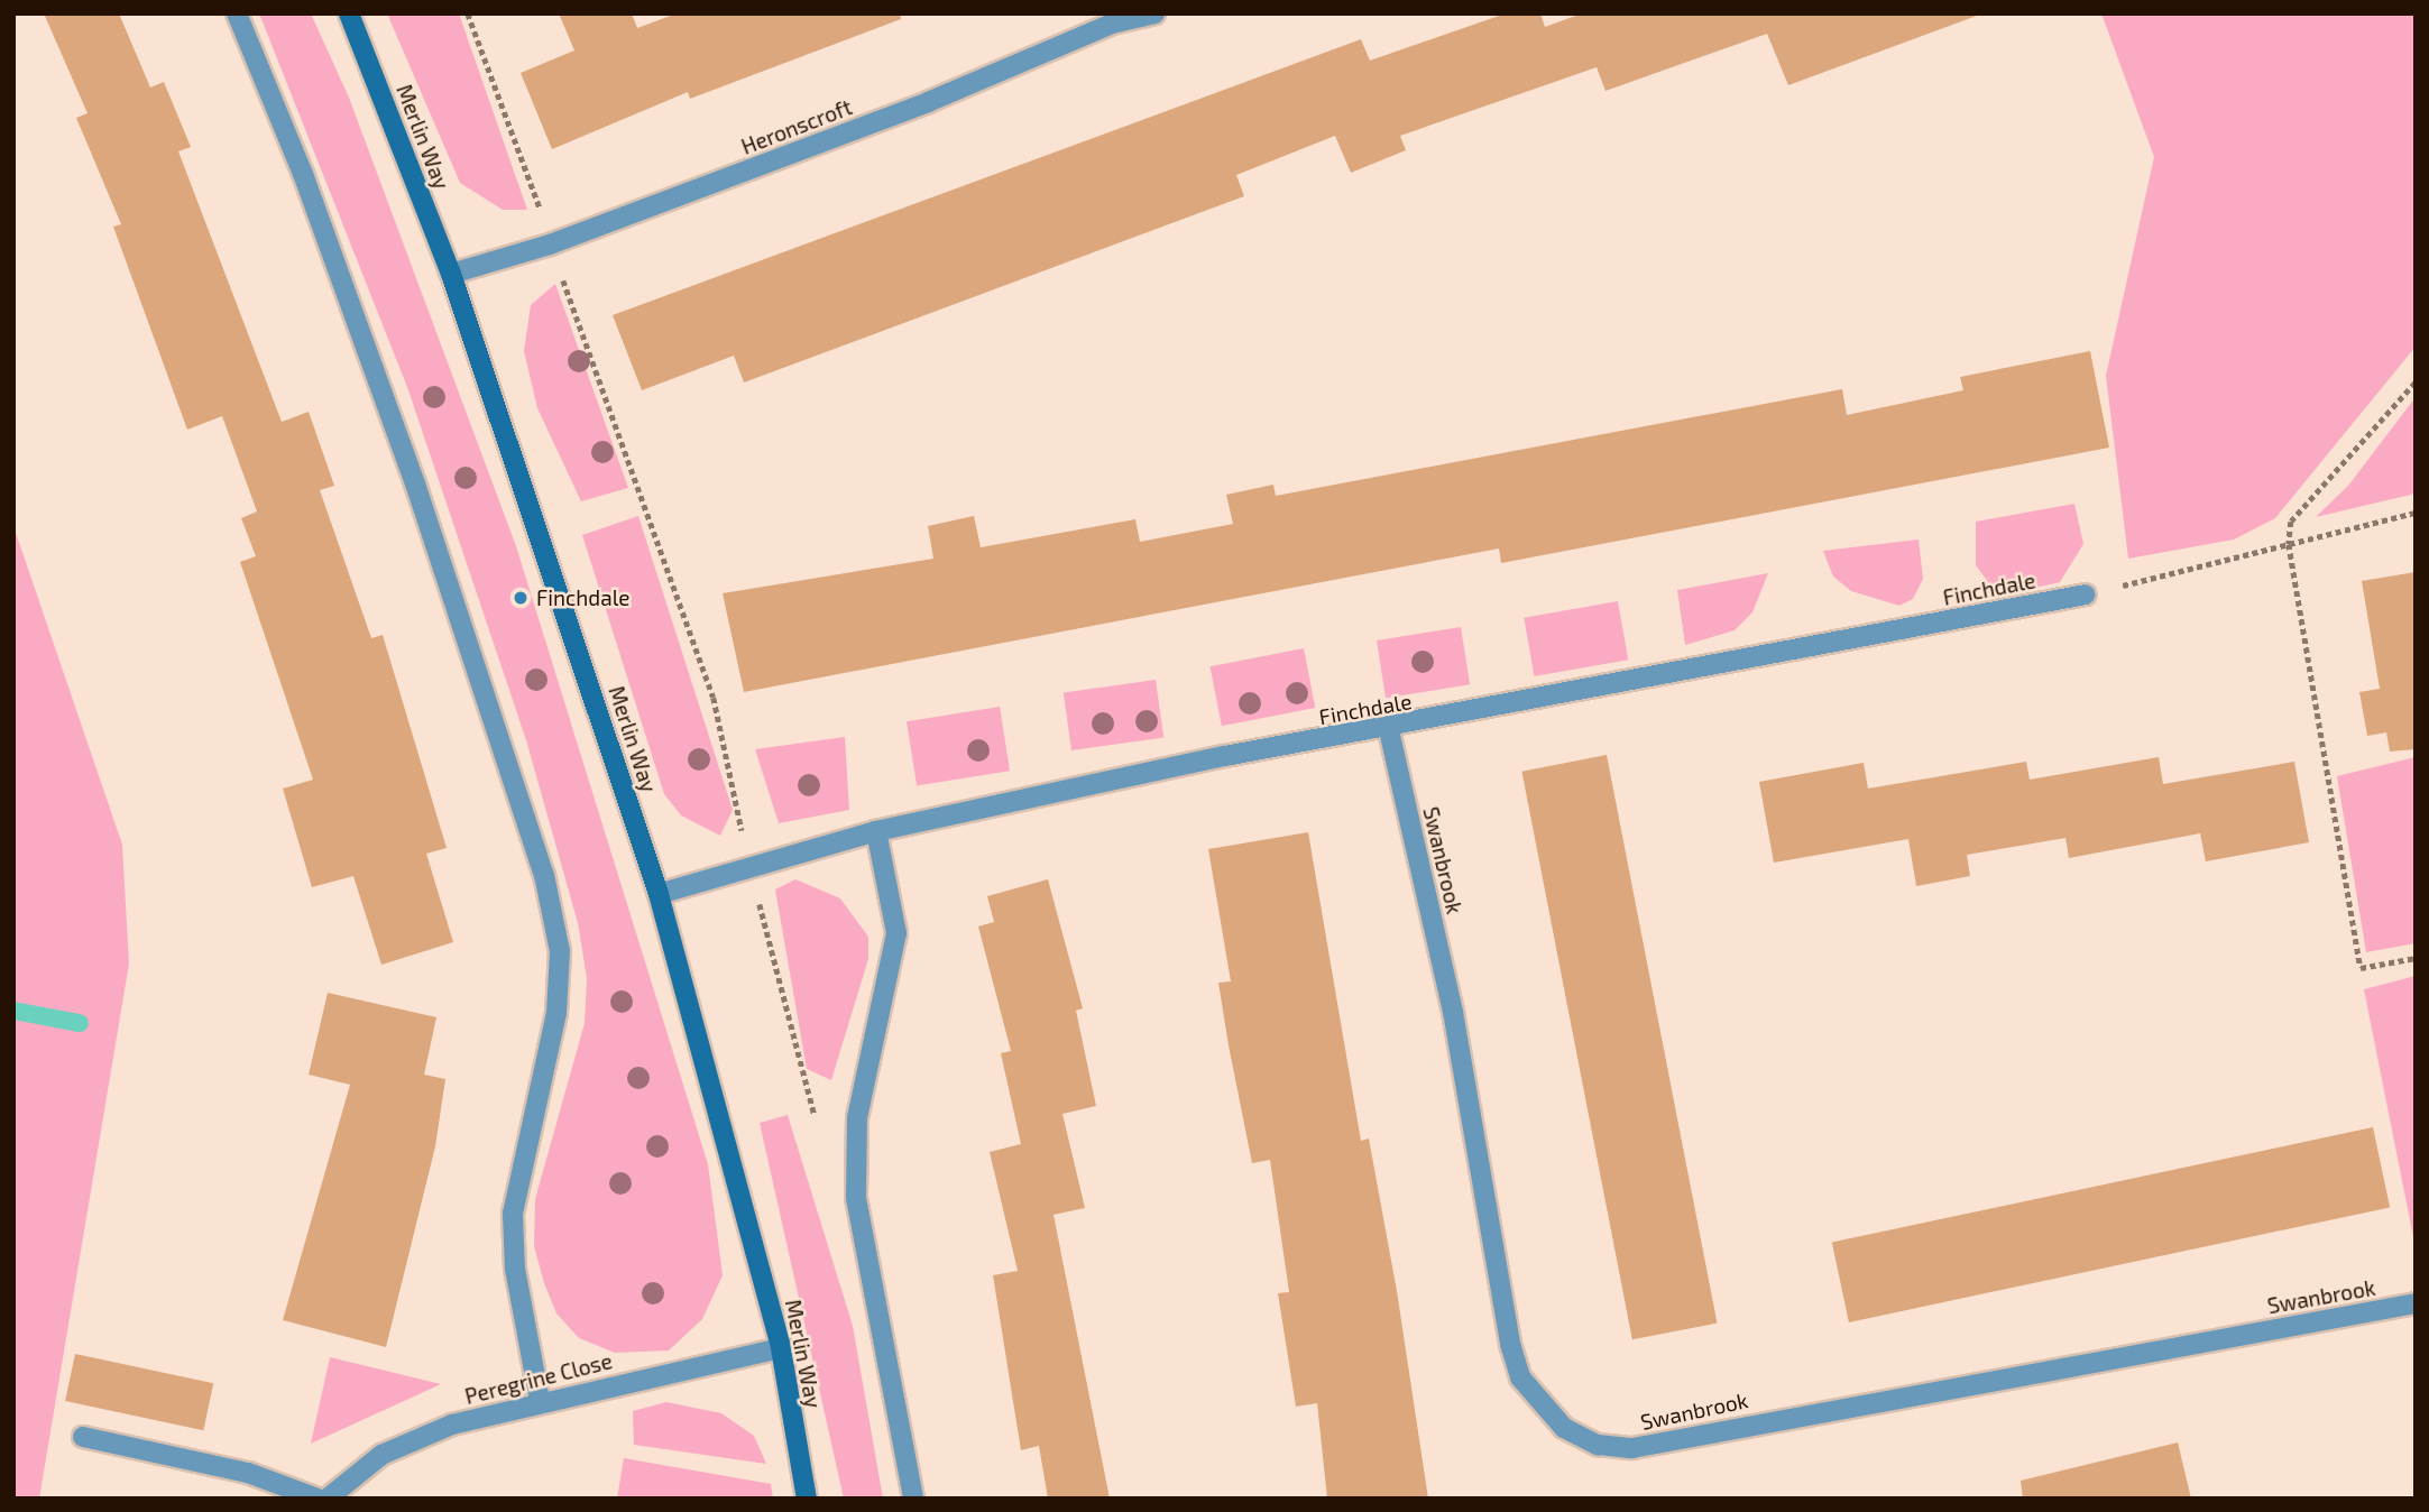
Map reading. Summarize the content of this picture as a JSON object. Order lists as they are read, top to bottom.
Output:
{
  "streets": {
    "street": [
      "Heronscroft",
      "Merlin Way",
      "Finchdale",
      "Swanbrook",
      "Peregrine Close"
    ]
  },
  "crossings": [
    ["Heronscroft", "Merlin Way"],
    ["Merlin Way", "Finchdale"],
    ["Merlin Way", "Peregrine Close"],
    ["Finchdale", "Swanbrook"]
  ],
  "places": ["Finchdale"]
}
